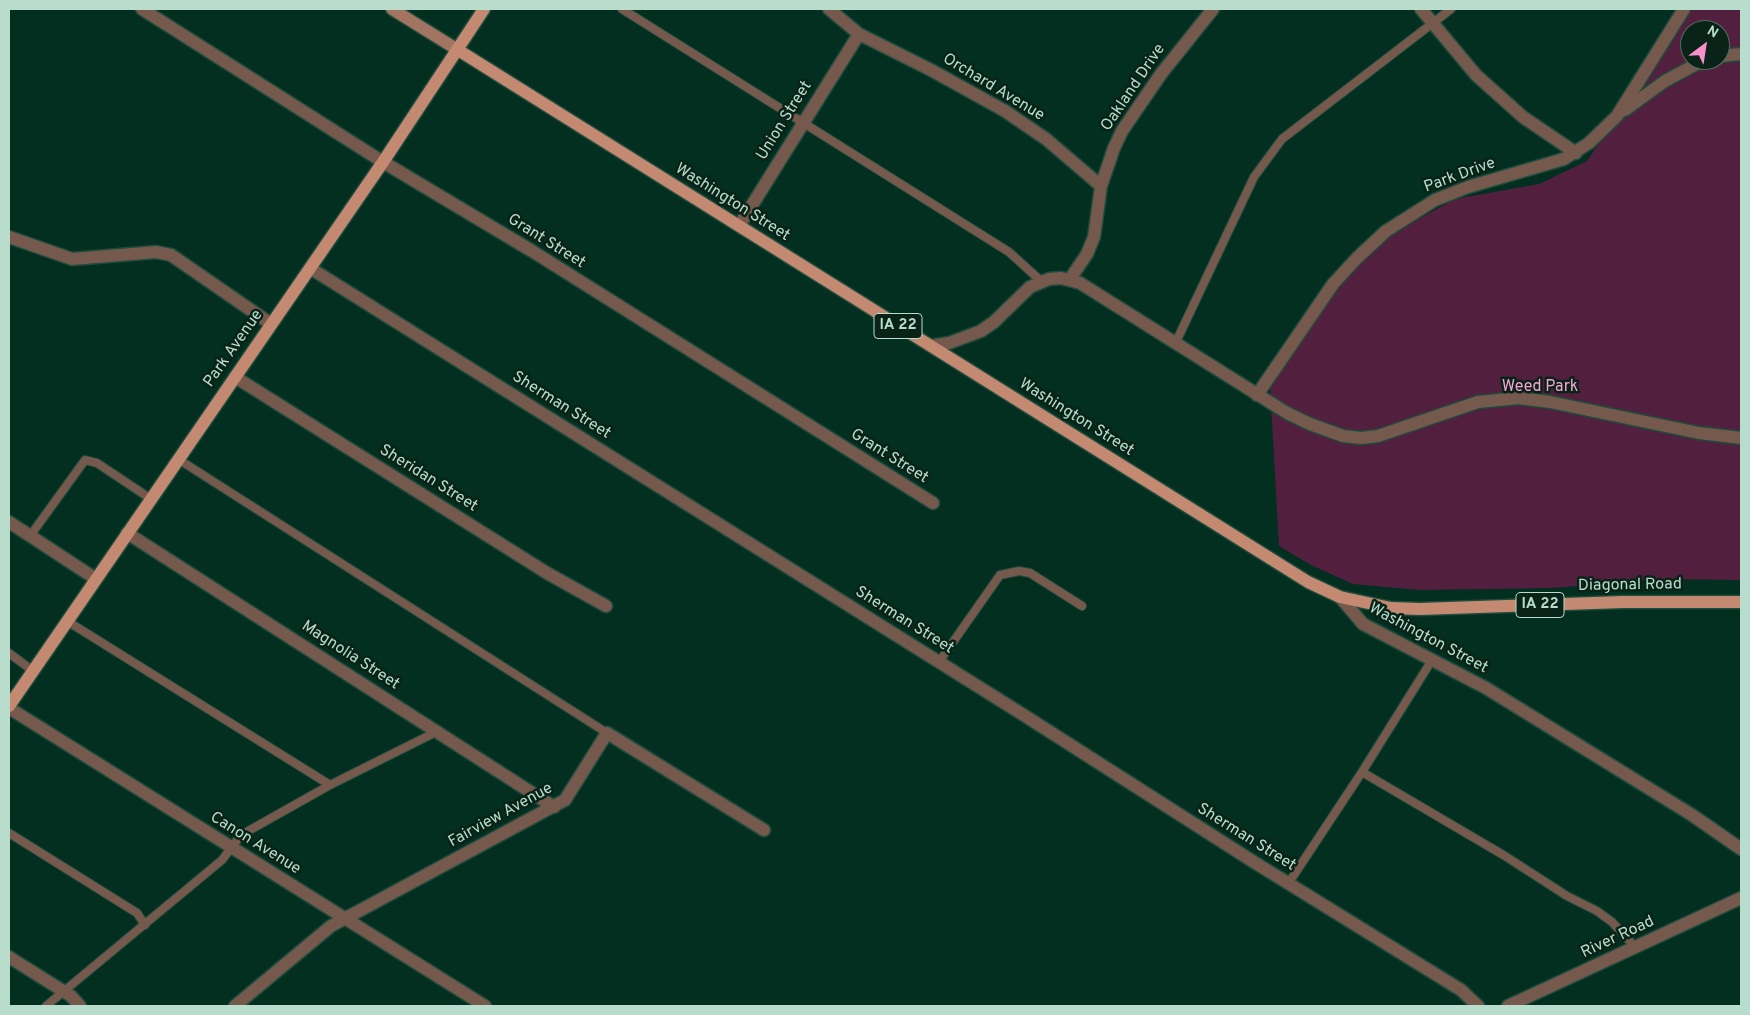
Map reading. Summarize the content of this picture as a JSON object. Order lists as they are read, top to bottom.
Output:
{
  "streets": {
    "main road": [
      "Washington Street",
      "IA 22",
      "Park Avenue",
      "Diagonal Road"
    ],
    "street": [
      "Orchard Avenue",
      "Oakland Drive",
      "Union Street",
      "Park Drive",
      "Grant Street",
      "Sherman Street",
      "Sheridan Street",
      "Magnolia Street",
      "Fairview Avenue",
      "Canon Avenue",
      "River Road"
    ]
  },
  "crossings": [
    ["Orchard Avenue", "Oakland Drive"],
    ["Orchard Avenue", "Union Street"],
    ["Union Street", "Washington Street"],
    ["Washington Street", "Park Avenue"],
    ["Washington Street", "Diagonal Road"],
    ["Grant Street", "Park Avenue"],
    ["Park Avenue", "Sherman Street"],
    ["Park Avenue", "Sheridan Street"],
    ["Park Avenue", "Magnolia Street"],
    ["Park Avenue", "Canon Avenue"],
    ["Magnolia Street", "Fairview Avenue"],
    ["Fairview Avenue", "Canon Avenue"]
  ],
  "parks": ["Weed Park"],
  "north": "top right"
}
